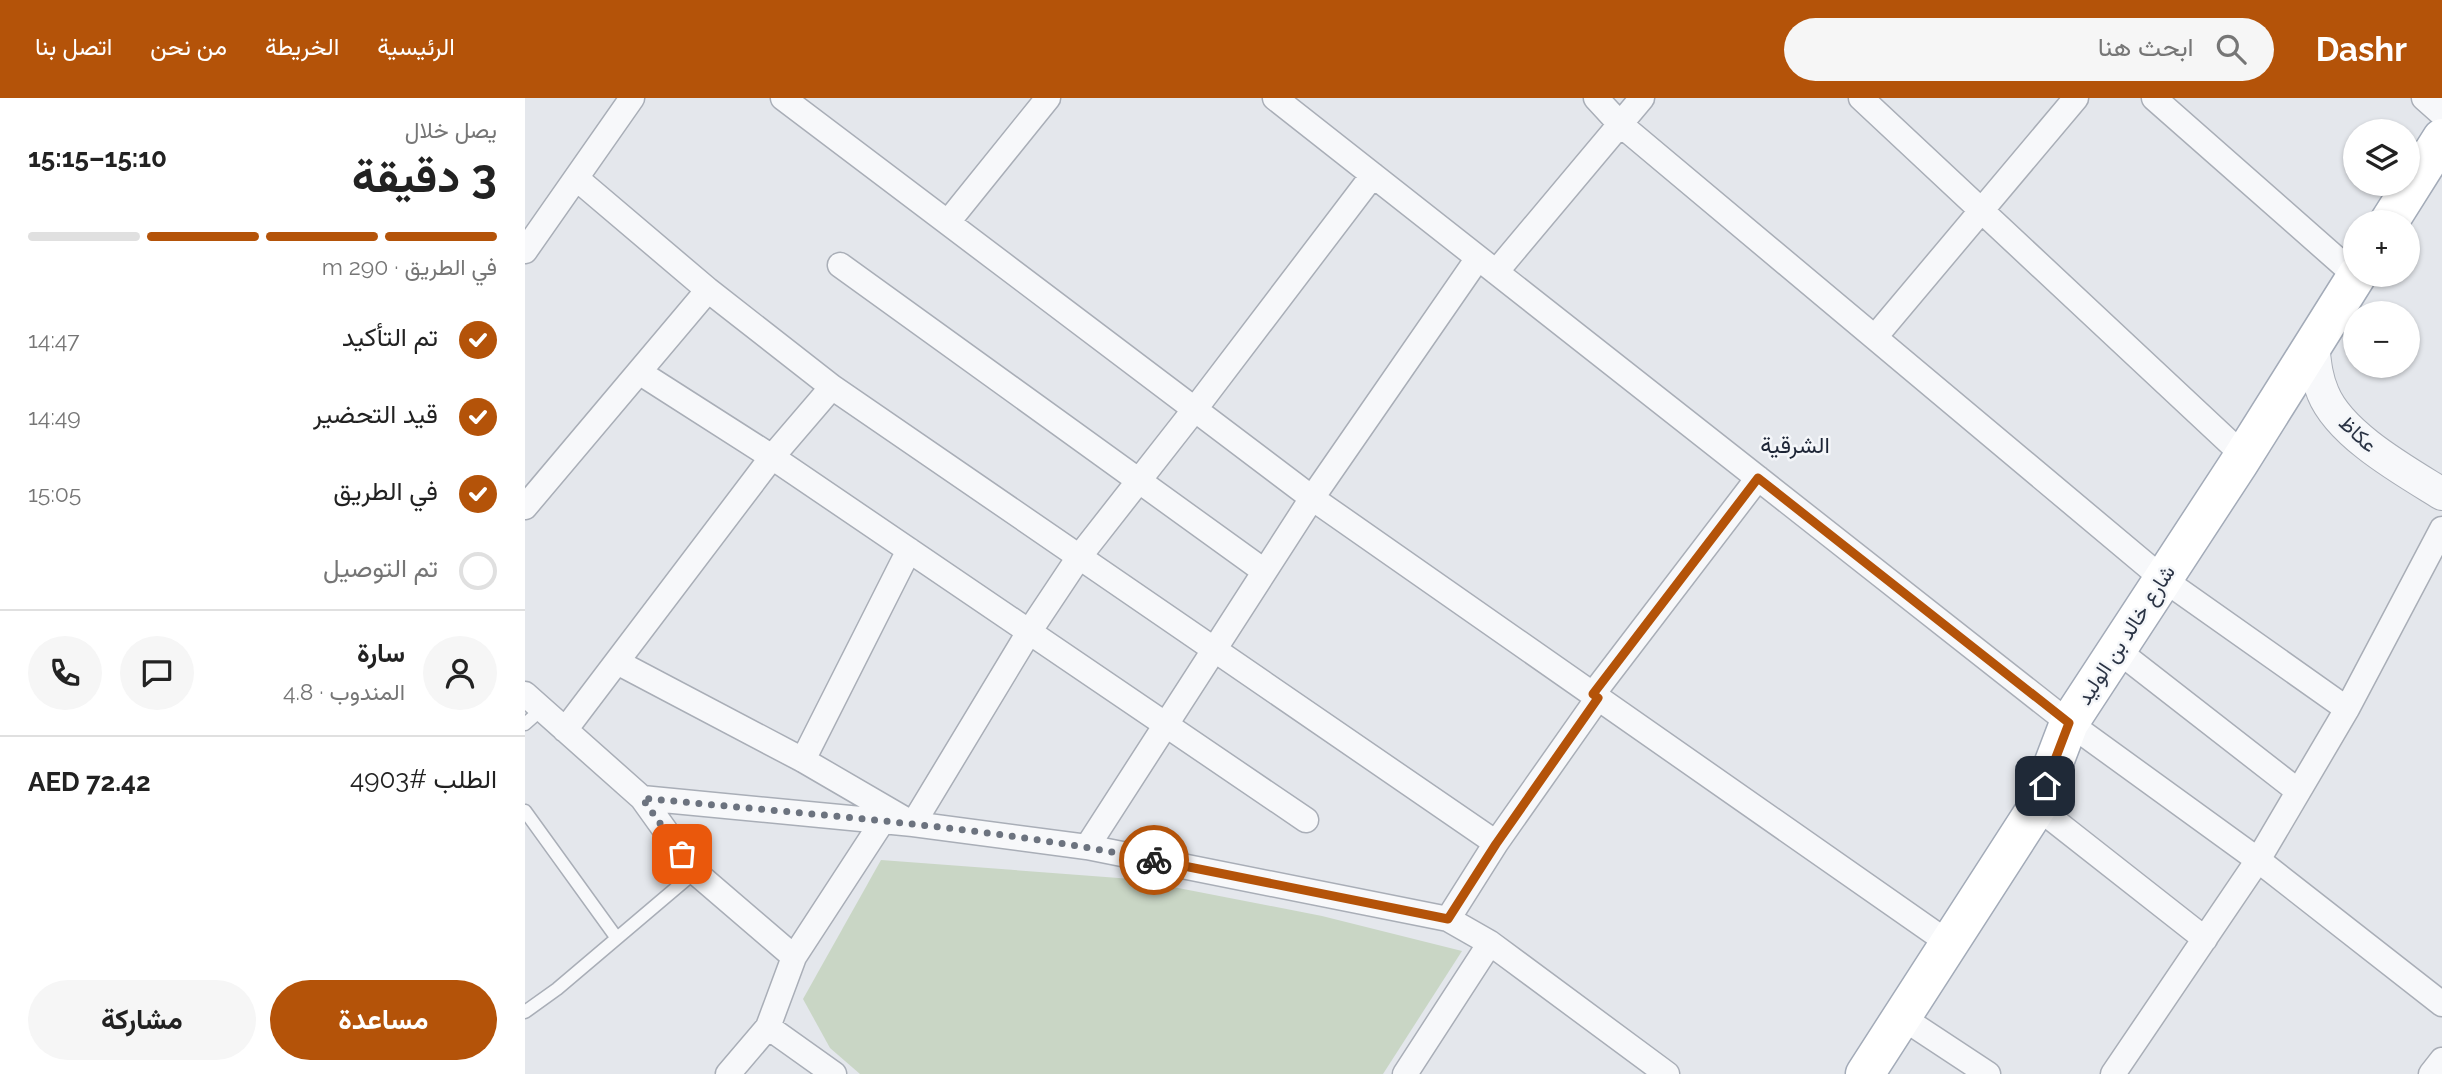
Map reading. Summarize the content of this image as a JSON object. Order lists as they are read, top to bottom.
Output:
{
  "streets": {
    "main road": ["شارع خالد بن الوليد"],
    "street": ["عكاظ"]
  },
  "crossings": [
    ["عكاظ", "شارع خالد بن الوليد"]
  ],
  "districts": ["الشرقية"],
  "page": {
    "header": "Dashr",
    "search": "ابحث هنا",
    "nav": [
      "الرئيسية",
      "الخريطة",
      "من نحن",
      "اتصل بنا"
    ],
    "heading": ["3 دقيقة", "يصل خلال", "15:10–15:15"],
    "panel": [
      "سارة",
      "المندوب · 4.8",
      "الطلب #4903",
      "AED 72.42"
    ],
    "map_buttons": ["+", "−"],
    "bar": "في الطريق · 290 m",
    "list": [
      ["تم التأكيد", "14:47"],
      ["قيد التحضير", "14:49"],
      ["في الطريق", "15:05"],
      "تم التوصيل"
    ],
    "buttons": ["مساعدة", "مشاركة"]
  }
}
